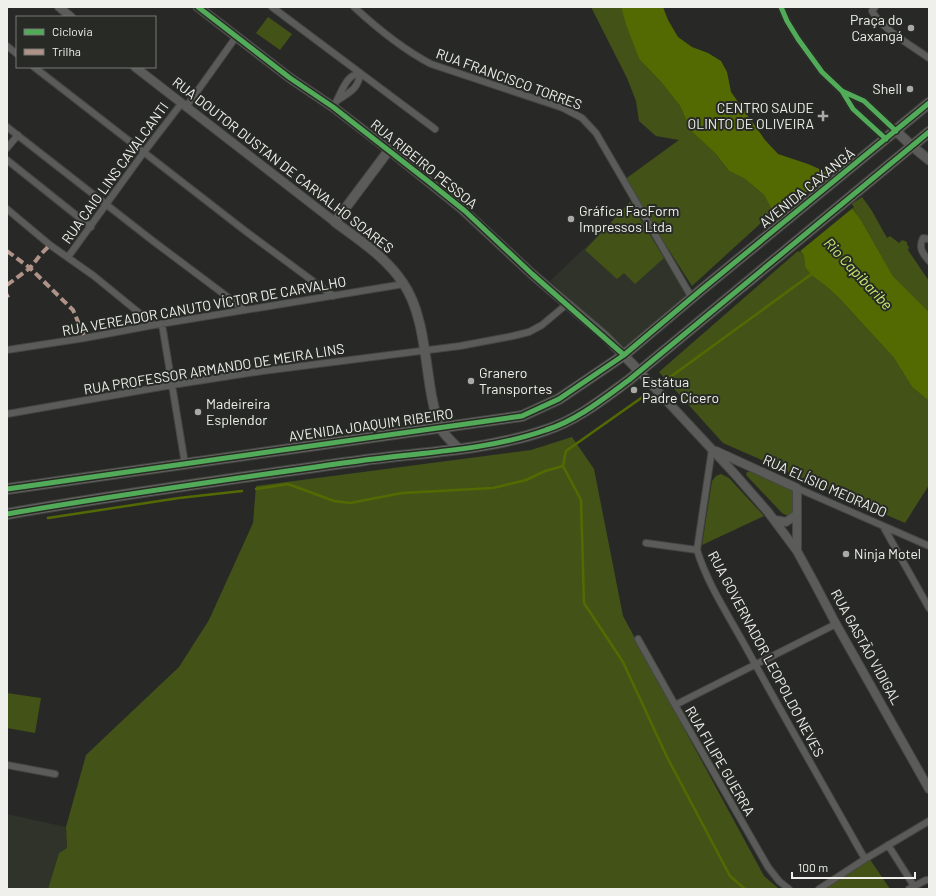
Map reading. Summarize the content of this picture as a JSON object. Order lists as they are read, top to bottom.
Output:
{
  "streets": {
    "main road": [
      "RUA RIBEIRO PESSOA",
      "RUA DOUTOR DUSTAN DE CARVALHO SOARES",
      "AVENIDA CAXANGÁ",
      "AVENIDA JOAQUIM RIBEIRO",
      "RUA GASTÃO VIDIGAL"
    ],
    "street": [
      "RUA FRANCISCO TORRES",
      "RUA CAIO LINS CAVALCANTI",
      "RUA VEREADOR CANUTO VÍCTOR DE CARVALHO",
      "RUA PROFESSOR ARMANDO DE MEIRA LINS",
      "RUA ELÍSIO MEDRADO",
      "RUA GOVERNADOR LEOPOLDO NEVES",
      "RUA FILIPE GUERRA"
    ]
  },
  "crossings": [
    ["RUA FRANCISCO TORRES", "AVENIDA JOAQUIM RIBEIRO"],
    ["RUA RIBEIRO PESSOA", "RUA CAIO LINS CAVALCANTI"],
    ["RUA RIBEIRO PESSOA", "RUA PROFESSOR ARMANDO DE MEIRA LINS"],
    ["RUA RIBEIRO PESSOA", "AVENIDA JOAQUIM RIBEIRO"],
    ["RUA RIBEIRO PESSOA", "RUA GASTÃO VIDIGAL"],
    ["RUA DOUTOR DUSTAN DE CARVALHO SOARES", "RUA CAIO LINS CAVALCANTI"],
    ["RUA DOUTOR DUSTAN DE CARVALHO SOARES", "RUA VEREADOR CANUTO VÍCTOR DE CARVALHO"],
    ["RUA DOUTOR DUSTAN DE CARVALHO SOARES", "RUA PROFESSOR ARMANDO DE MEIRA LINS"],
    ["RUA DOUTOR DUSTAN DE CARVALHO SOARES", "AVENIDA JOAQUIM RIBEIRO"],
    ["AVENIDA CAXANGÁ", "AVENIDA JOAQUIM RIBEIRO"],
    ["AVENIDA JOAQUIM RIBEIRO", "RUA GASTÃO VIDIGAL"],
    ["RUA ELÍSIO MEDRADO", "RUA GASTÃO VIDIGAL"],
    ["RUA ELÍSIO MEDRADO", "RUA GOVERNADOR LEOPOLDO NEVES"],
    ["RUA GASTÃO VIDIGAL", "RUA GOVERNADOR LEOPOLDO NEVES"]
  ],
  "water": ["Rio Capibaribe"],
  "places": {
    "other": [
      "Praça do Caxangá",
      "Shell",
      "Gráfica FacForm Impressos Ltda",
      "Granero Transportes",
      "Estátua Padre Cícero",
      "Madeireira Esplendor",
      "Ninja Motel"
    ],
    "health": ["CENTRO SAUDE OLINTO DE OLIVEIRA"]
  },
  "legend": ["Ciclovia", "Trilha"],
  "scale_bar": "100 m"
}
